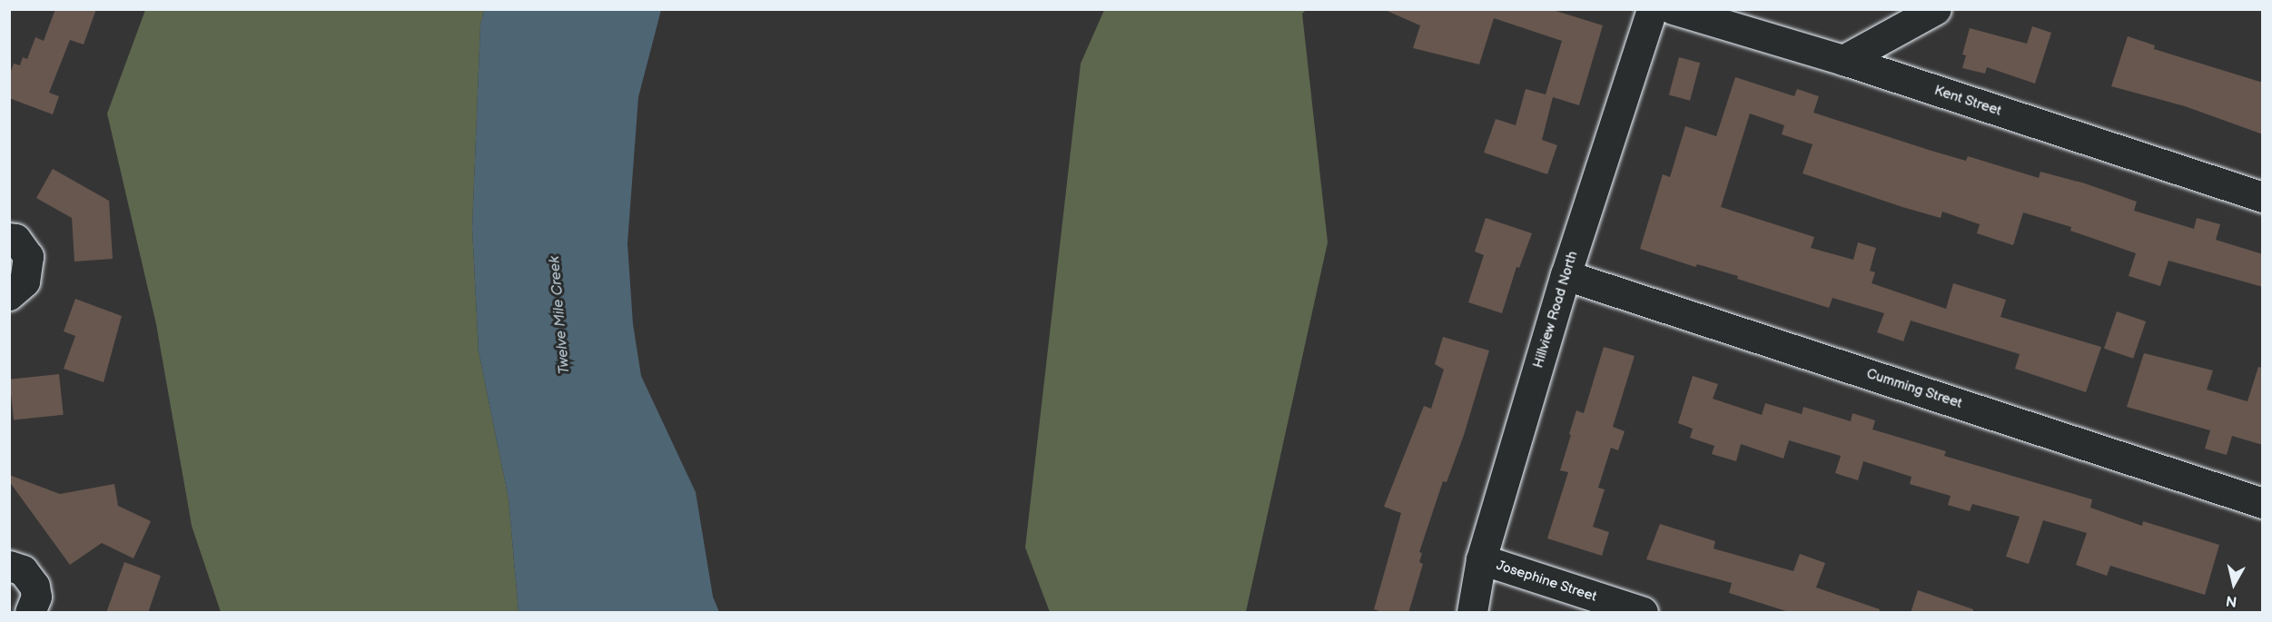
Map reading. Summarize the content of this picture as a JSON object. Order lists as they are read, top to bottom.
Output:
{
  "streets": {
    "street": [
      "Kent Street",
      "Hillview Road North",
      "Cumming Street",
      "Josephine Street"
    ]
  },
  "crossings": [
    ["Hillview Road North", "Cumming Street"],
    ["Hillview Road North", "Josephine Street"]
  ],
  "water": ["Twelve Mile Creek"],
  "north": "bottom"
}
